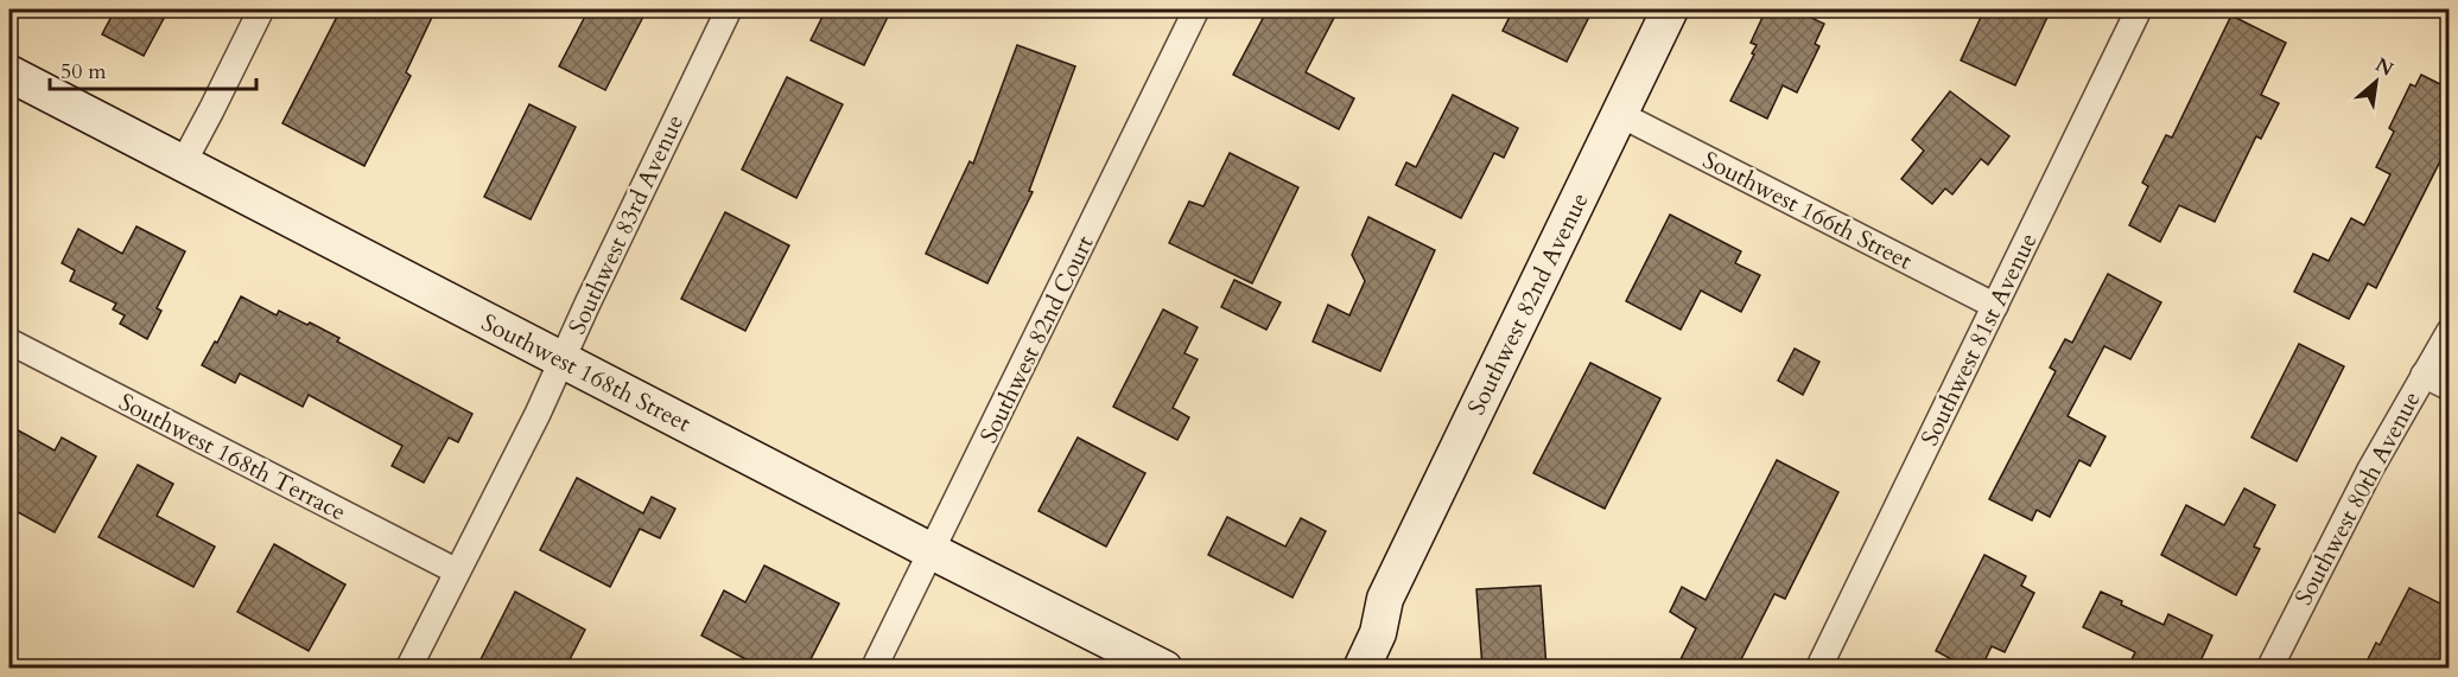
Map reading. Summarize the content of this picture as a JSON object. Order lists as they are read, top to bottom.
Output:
{
  "streets": {
    "street": [
      "Southwest 166th Street",
      "Southwest 83rd Avenue",
      "Southwest 82nd Avenue",
      "Southwest 82nd Court",
      "Southwest 81st Avenue",
      "Southwest 168th Street",
      "Southwest 168th Terrace",
      "Southwest 80th Avenue"
    ]
  },
  "crossings": [
    ["Southwest 166th Street", "Southwest 82nd Avenue"],
    ["Southwest 166th Street", "Southwest 81st Avenue"],
    ["Southwest 83rd Avenue", "Southwest 168th Street"],
    ["Southwest 83rd Avenue", "Southwest 168th Terrace"],
    ["Southwest 82nd Court", "Southwest 168th Street"]
  ],
  "scale_bar": "50 m",
  "north": "top right"
}
